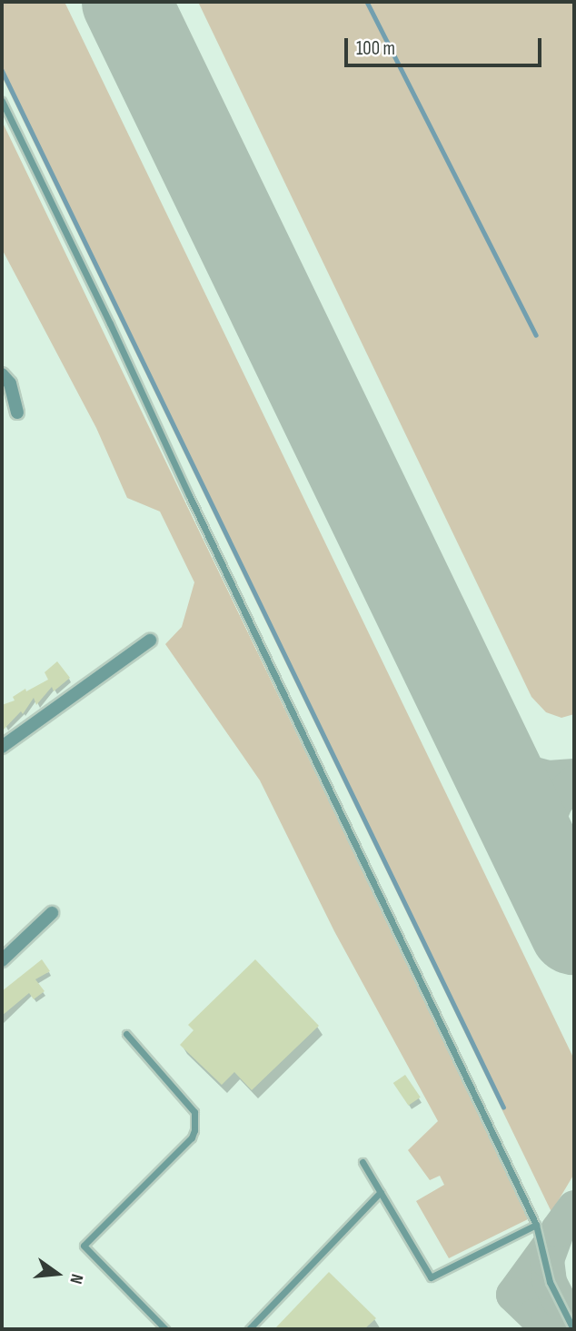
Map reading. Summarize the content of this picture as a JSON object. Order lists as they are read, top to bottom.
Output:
{
  "scale_bar": "100 m",
  "north": "right"
}
